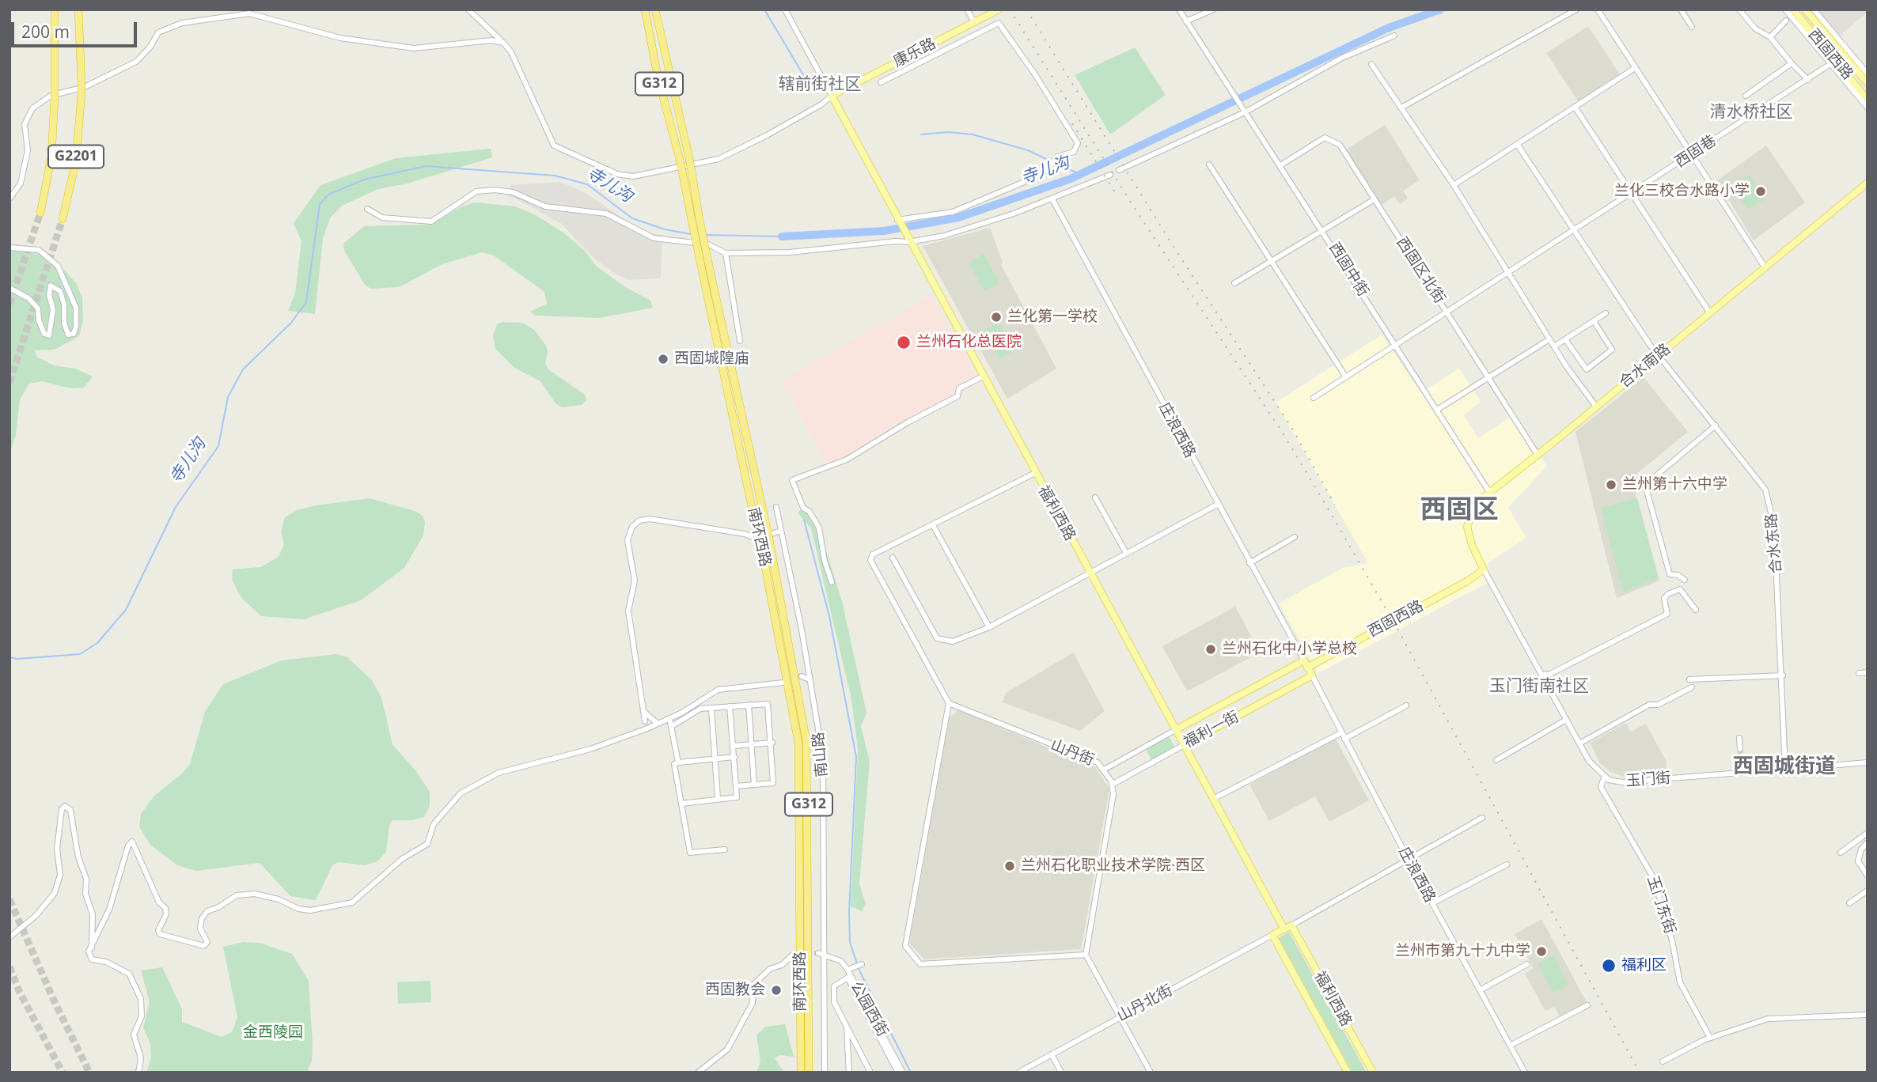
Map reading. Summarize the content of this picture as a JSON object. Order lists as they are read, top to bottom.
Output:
{
  "streets": {
    "highway": ["G312", "G2201", "南环西路"],
    "main road": [
      "康乐路",
      "西固西路",
      "合水南路",
      "福利西路",
      "福利一街"
    ],
    "street": [
      "西固巷",
      "西固中街",
      "西固区北街",
      "庄浪西路",
      "合水东路",
      "山丹街",
      "南山路",
      "玉门街",
      "玉门东街",
      "山丹北街",
      "公园西街"
    ]
  },
  "crossings": [
    ["康乐路", "福利西路"],
    ["西固西路", "西固巷"],
    ["西固西路", "合水南路"],
    ["西固西路", "庄浪西路"],
    ["西固西路", "福利一街"],
    ["西固西路", "玉门街"],
    ["西固巷", "西固中街"],
    ["西固巷", "西固区北街"],
    ["西固巷", "合水东路"],
    ["西固中街", "西固区北街"],
    ["西固中街", "合水南路"],
    ["西固区北街", "合水南路"],
    ["合水南路", "合水东路"],
    ["合水南路", "玉门街"],
    ["庄浪西路", "福利一街"],
    ["福利西路", "福利一街"],
    ["福利西路", "山丹北街"],
    ["合水东路", "玉门街"],
    ["福利一街", "山丹街"],
    ["南山路", "公园西街"],
    ["玉门街", "玉门东街"]
  ],
  "districts": [
    "辖前街社区",
    "清水桥社区",
    "西固区",
    "玉门街南社区",
    "西固城街道"
  ],
  "water": ["寺儿沟"],
  "parks": ["金西陵园"],
  "places": [
    "兰化三校合水路小学",
    "兰化第一学校",
    "兰州石化总医院",
    "西固城隍庙",
    "兰州第十六中学",
    "兰州石化中小学总校",
    "兰州石化职业技术学院·西区",
    "兰州市第九十九中学",
    "福利区",
    "西固教会"
  ],
  "scale_bar": "200 m"
}
